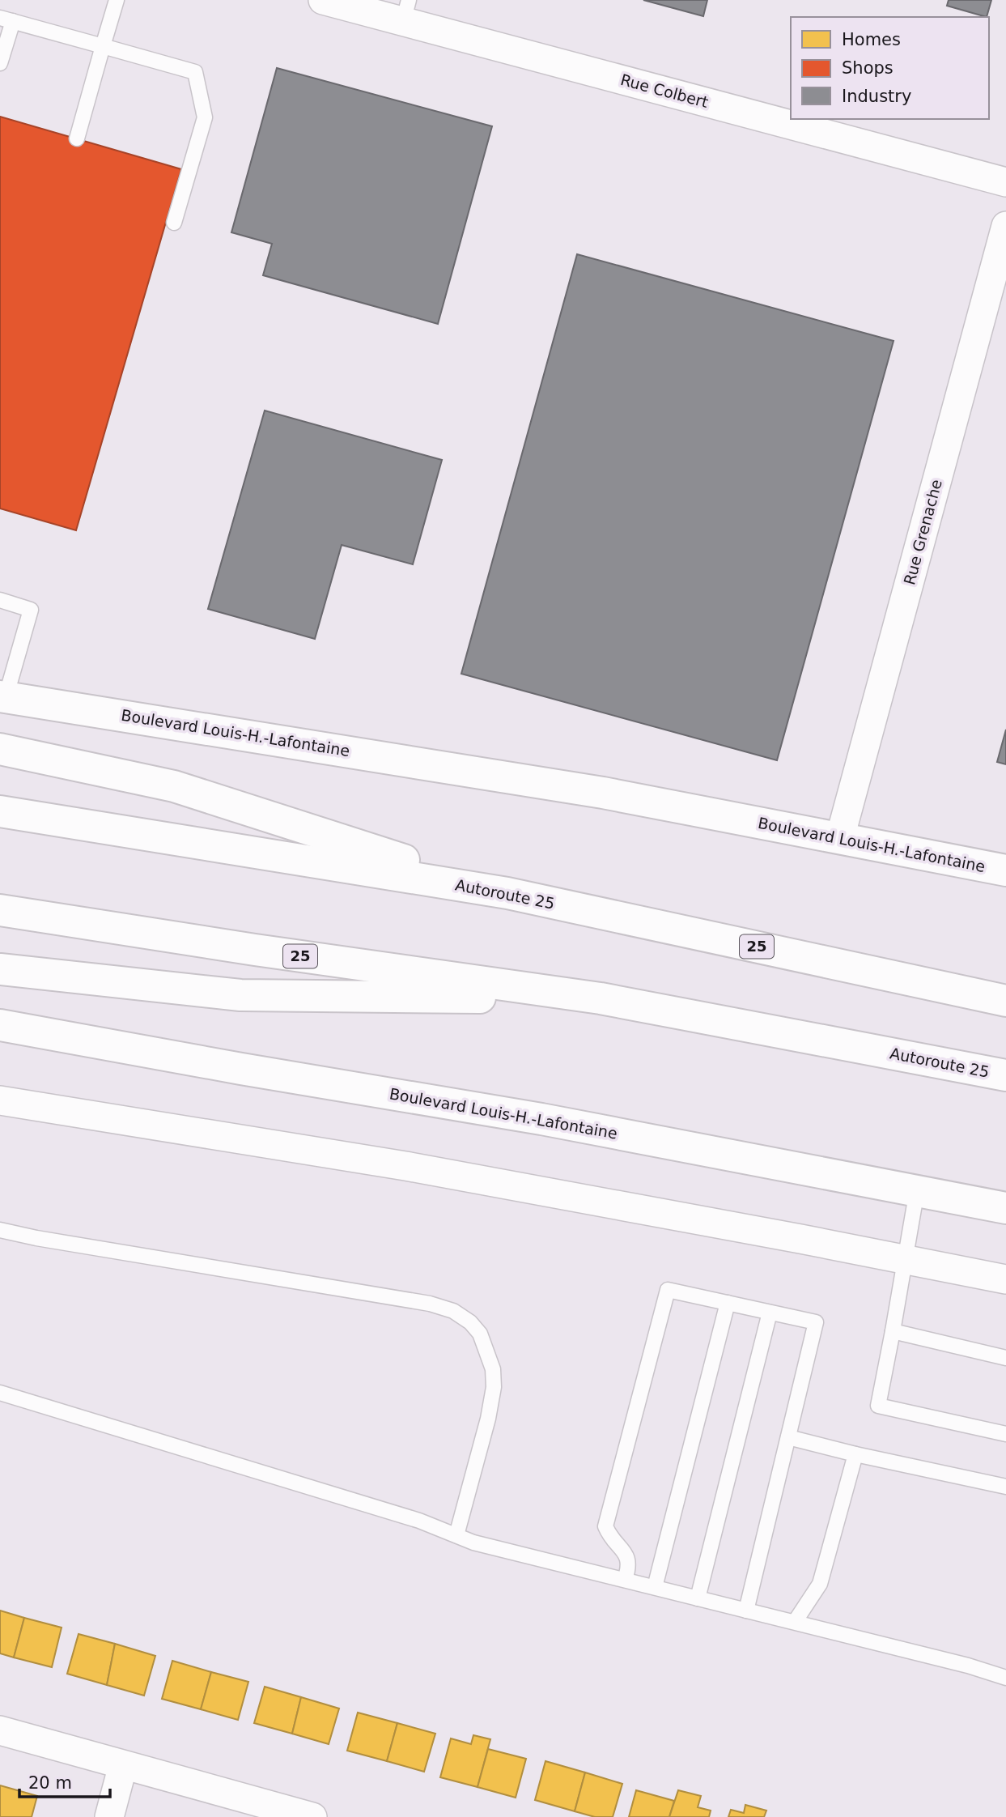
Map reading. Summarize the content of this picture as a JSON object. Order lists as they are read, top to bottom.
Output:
{
  "streets": {
    "main road": ["Boulevard Louis-H.-Lafontaine", "Autoroute 25", "25"],
    "street": ["Rue Colbert", "Rue Grenache"]
  },
  "crossings": [
    ["Rue Grenache", "Boulevard Louis-H.-Lafontaine"]
  ],
  "legend": ["Homes", "Shops", "Industry"],
  "scale_bar": "20 m"
}
